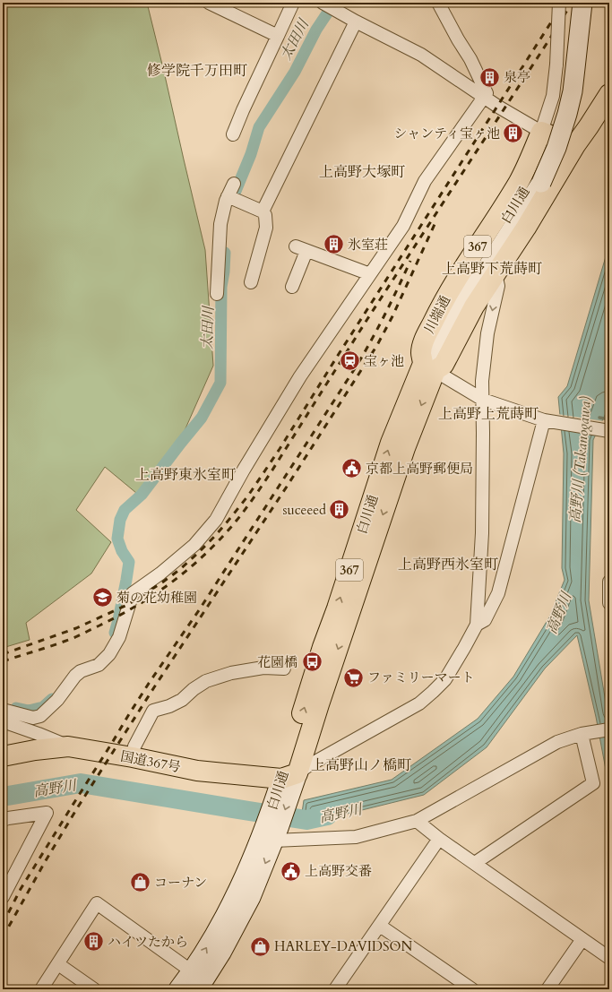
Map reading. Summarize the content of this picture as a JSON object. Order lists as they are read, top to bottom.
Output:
{
  "streets": {
    "highway": [
      "白川通",
      "367",
      "川端通",
      "国道367号"
    ]
  },
  "crossings": [
    ["白川通", "367"],
    ["白川通", "川端通"],
    ["白川通", "国道367号"],
    ["367", "川端通"]
  ],
  "districts": [
    "修学院千万田町",
    "上高野大塚町",
    "上高野下荒蒔町",
    "上高野上荒蒔町",
    "上高野東氷室町",
    "上高野西氷室町",
    "上高野山ノ橋町"
  ],
  "water": ["太田川", "高野川 (Takanogawa)", "高野川"],
  "places": {
    "building": [
      "泉亭",
      "シャンティ宝ヶ池",
      "氷室荘",
      "suceeed",
      "ハイツたから"
    ],
    "station": ["宝ヶ池"],
    "public building": ["京都上高野郵便局", "上高野交番"],
    "school or university": ["菊の花幼稚園"],
    "bus stop": ["花園橋"],
    "supermarket": ["ファミリーマート"],
    "shop": ["コーナン", "HARLEY-DAVIDSON"]
  }
}
